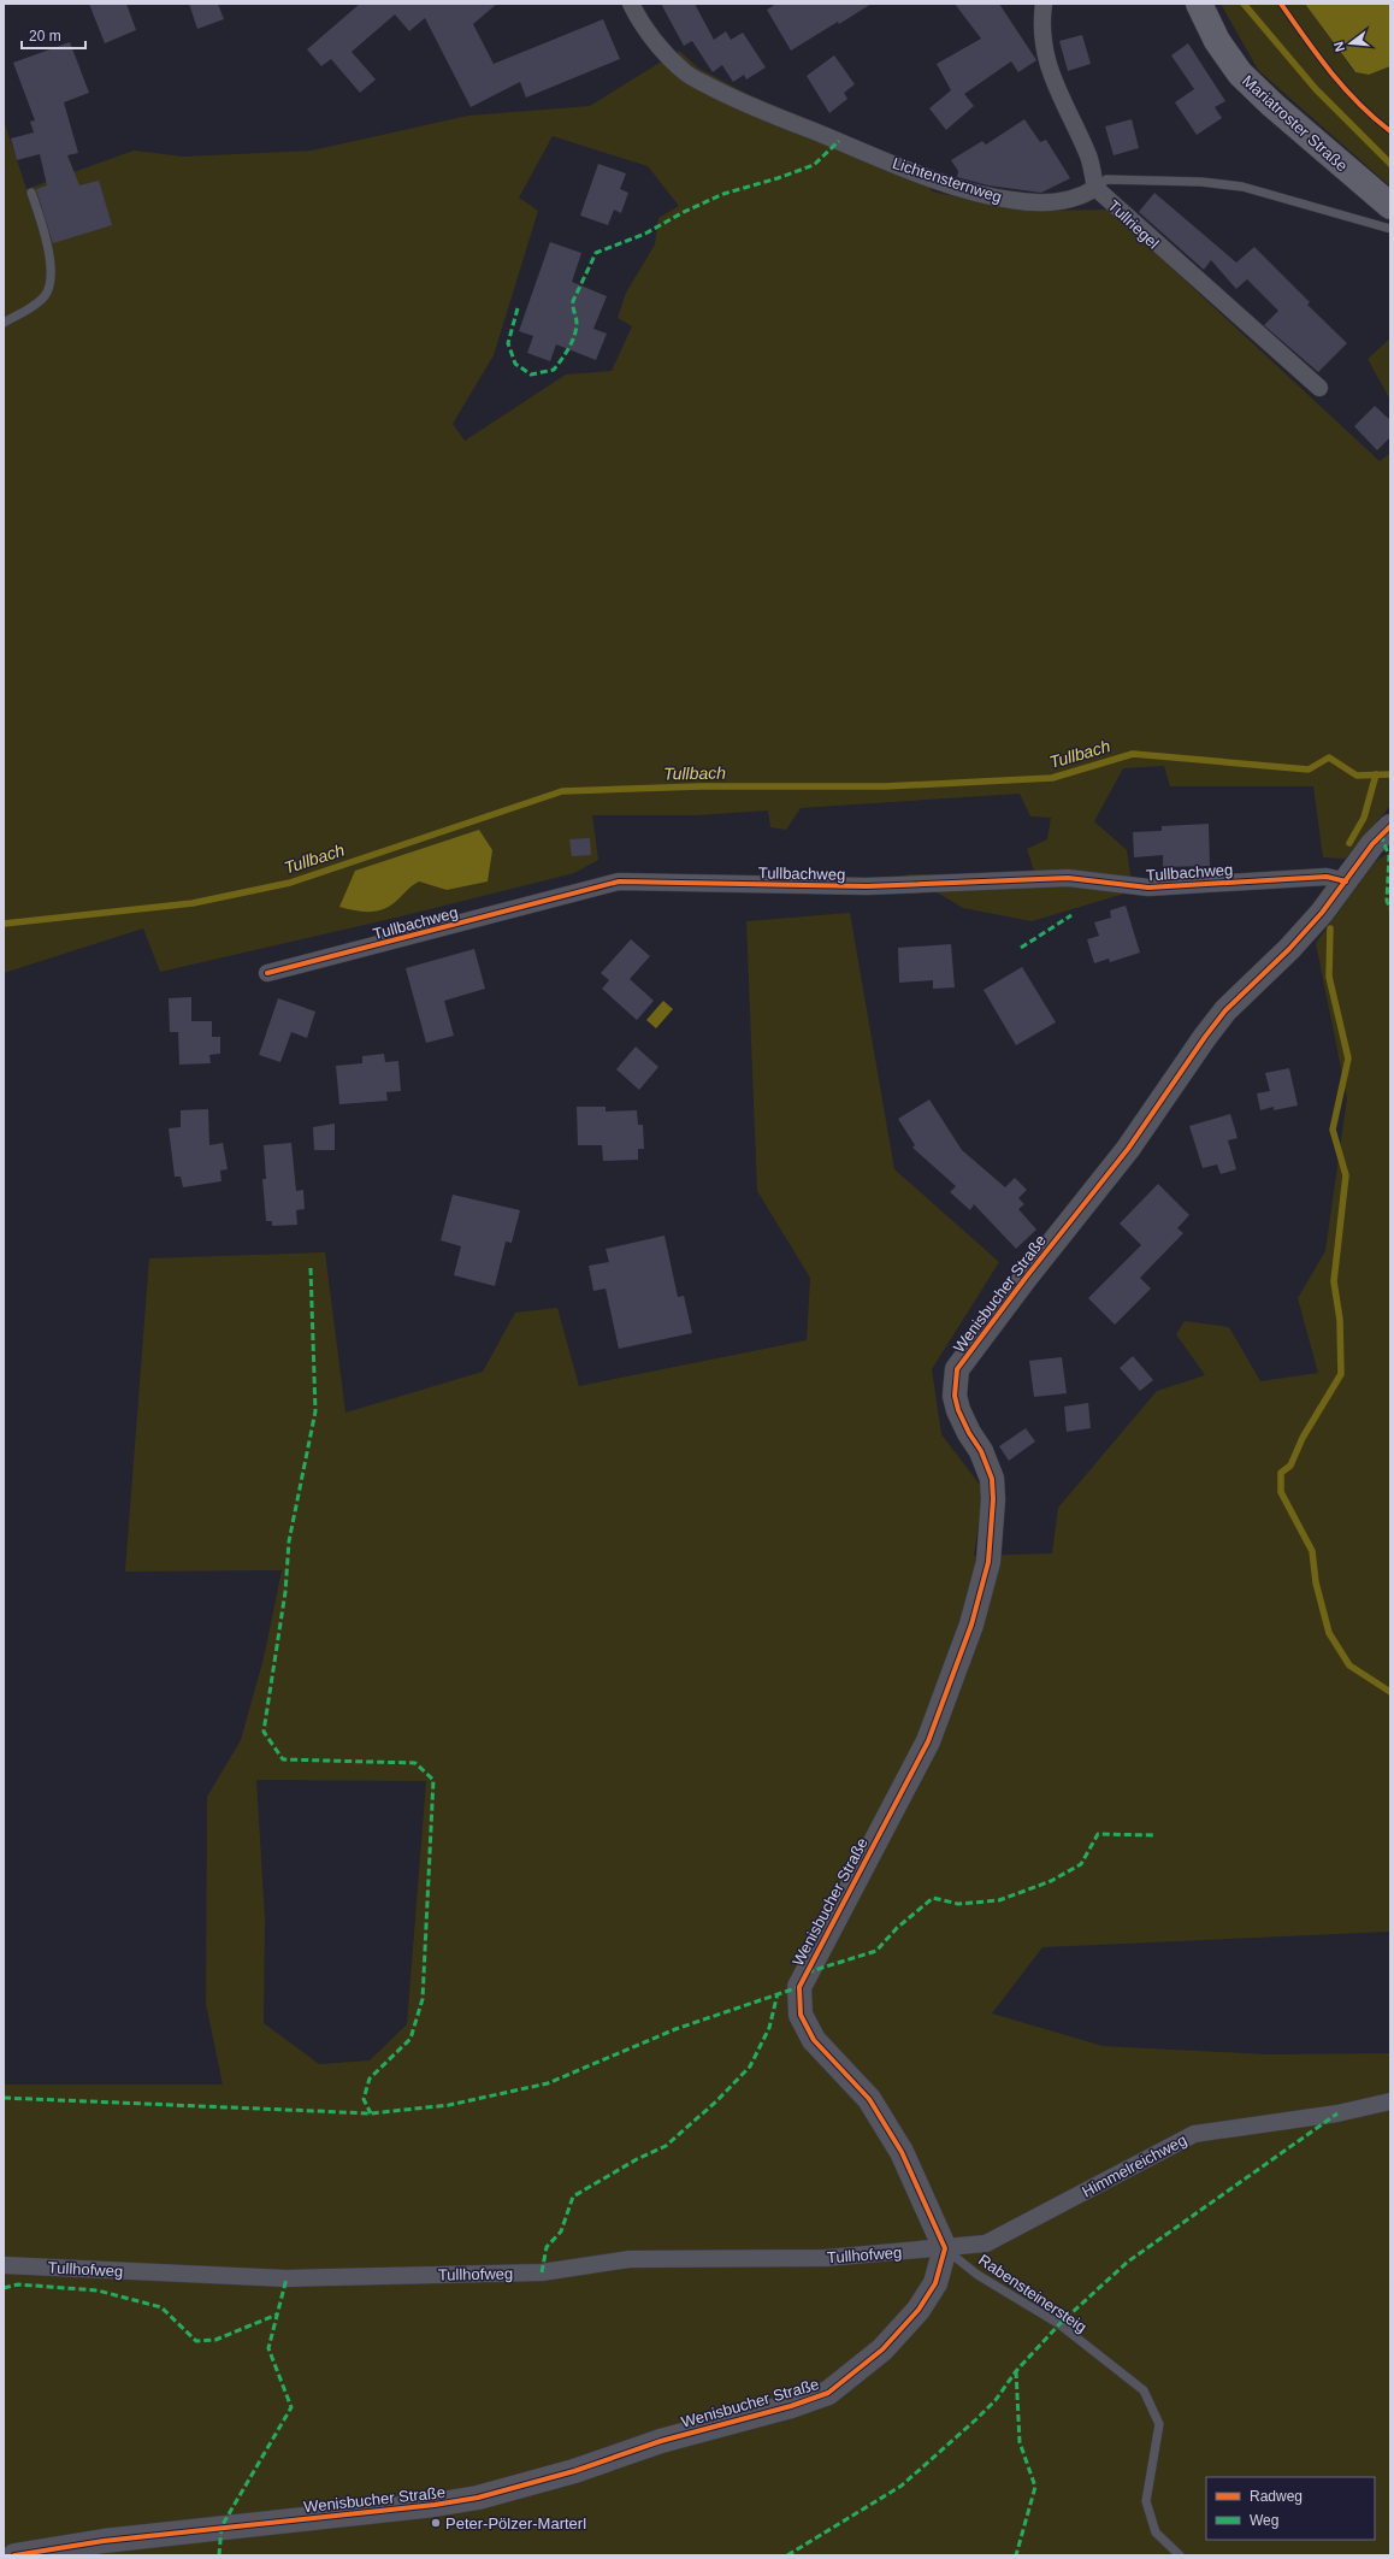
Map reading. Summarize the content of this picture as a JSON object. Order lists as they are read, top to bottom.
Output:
{
  "streets": {
    "main road": ["Mariatroster Straße"],
    "street": [
      "Lichtensternweg",
      "Tullriegel",
      "Tullbachweg",
      "Wenisbucher Straße",
      "Himmelreichweg",
      "Tullhofweg"
    ],
    "lane": ["Rabensteinersteig"]
  },
  "crossings": [
    ["Lichtensternweg", "Tullriegel"],
    ["Tullbachweg", "Wenisbucher Straße"],
    ["Wenisbucher Straße", "Himmelreichweg"],
    ["Wenisbucher Straße", "Tullhofweg"],
    ["Wenisbucher Straße", "Rabensteinersteig"],
    ["Himmelreichweg", "Tullhofweg"],
    ["Himmelreichweg", "Rabensteinersteig"],
    ["Tullhofweg", "Rabensteinersteig"]
  ],
  "water": ["Tullbach"],
  "places": ["Peter-Pölzer-Marterl"],
  "legend": ["Radweg", "Weg"],
  "scale_bar": "20 m",
  "north": "left"
}
